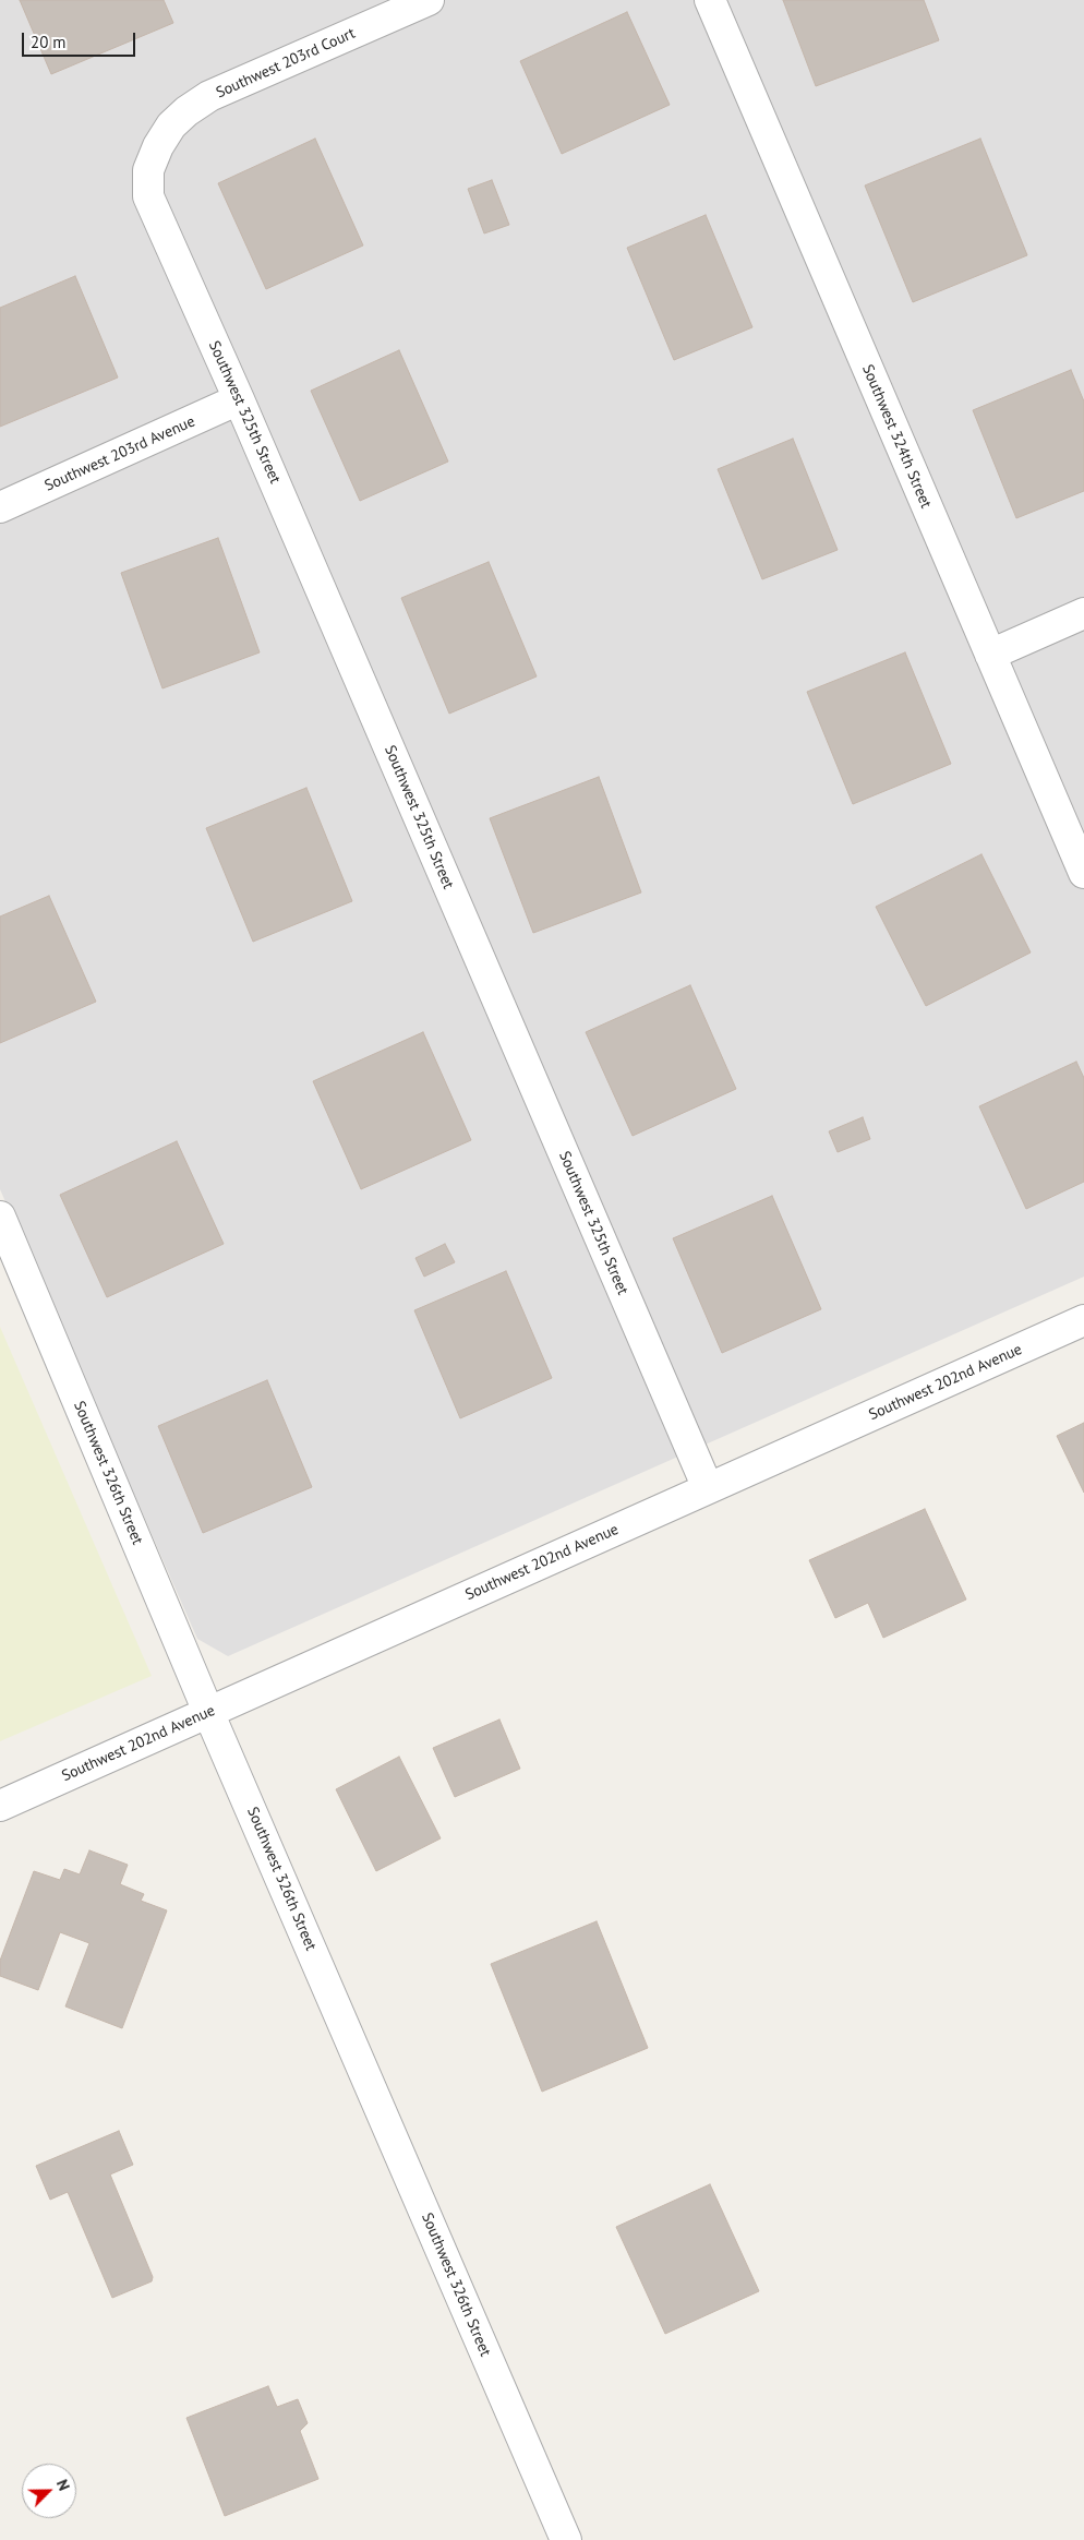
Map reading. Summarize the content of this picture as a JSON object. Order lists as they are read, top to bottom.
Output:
{
  "streets": {
    "street": [
      "Southwest 203rd Court",
      "Southwest 325th Street",
      "Southwest 324th Street",
      "Southwest 203rd Avenue",
      "Southwest 202nd Avenue",
      "Southwest 326th Street"
    ]
  },
  "crossings": [
    ["Southwest 203rd Court", "Southwest 325th Street"],
    ["Southwest 325th Street", "Southwest 203rd Avenue"],
    ["Southwest 325th Street", "Southwest 202nd Avenue"],
    ["Southwest 202nd Avenue", "Southwest 326th Street"]
  ],
  "scale_bar": "20 m",
  "north": "top right"
}
